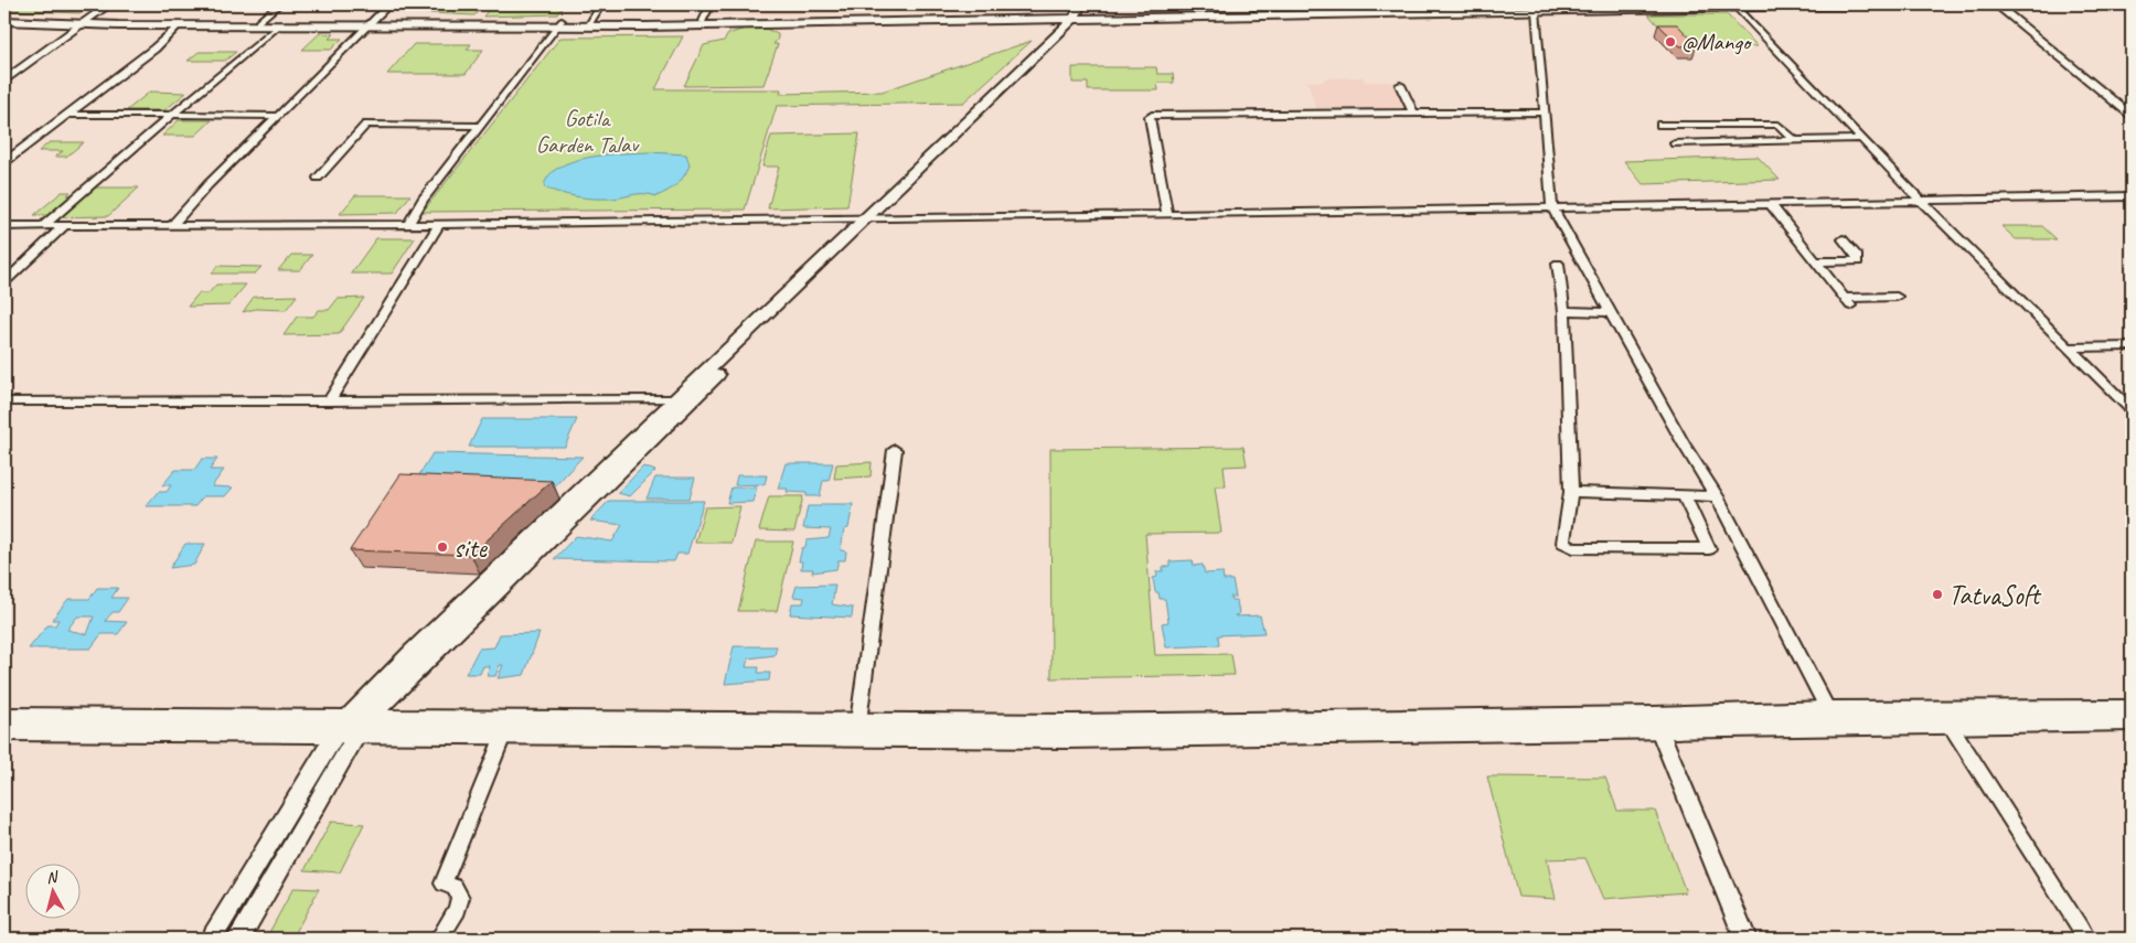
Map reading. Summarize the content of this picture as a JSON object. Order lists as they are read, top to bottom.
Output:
{
  "parks": ["Gotila Garden Talav"],
  "places": ["@Mango", "site", "TatvaSoft"],
  "north": "top"
}
